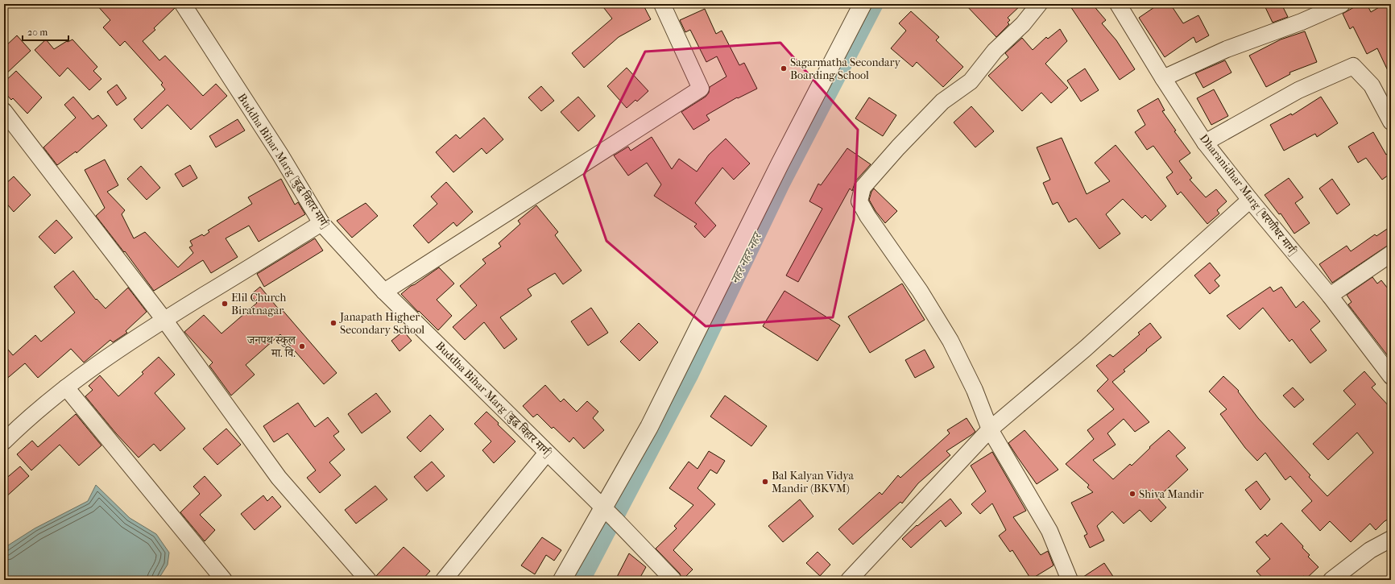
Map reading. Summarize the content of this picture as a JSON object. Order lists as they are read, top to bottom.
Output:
{
  "streets": {
    "street": ["Buddha Bihar Marg [बुद्ध विहार मार्ग]", "Dharanidhar Marg [धरणीधर मार्ग]"]
  },
  "water": ["नहर नहर नहर"],
  "places": [
    "Sagarmatha Secondary Boarding School",
    "Elil Church Biratnagar",
    "Janapath Higher Secondary School",
    "जनपथ स्कुल मा. वि.",
    "Bal Kalyan Vidya Mandir (BKVM)",
    "Shiva Mandir"
  ],
  "scale_bar": "20 m"
}
